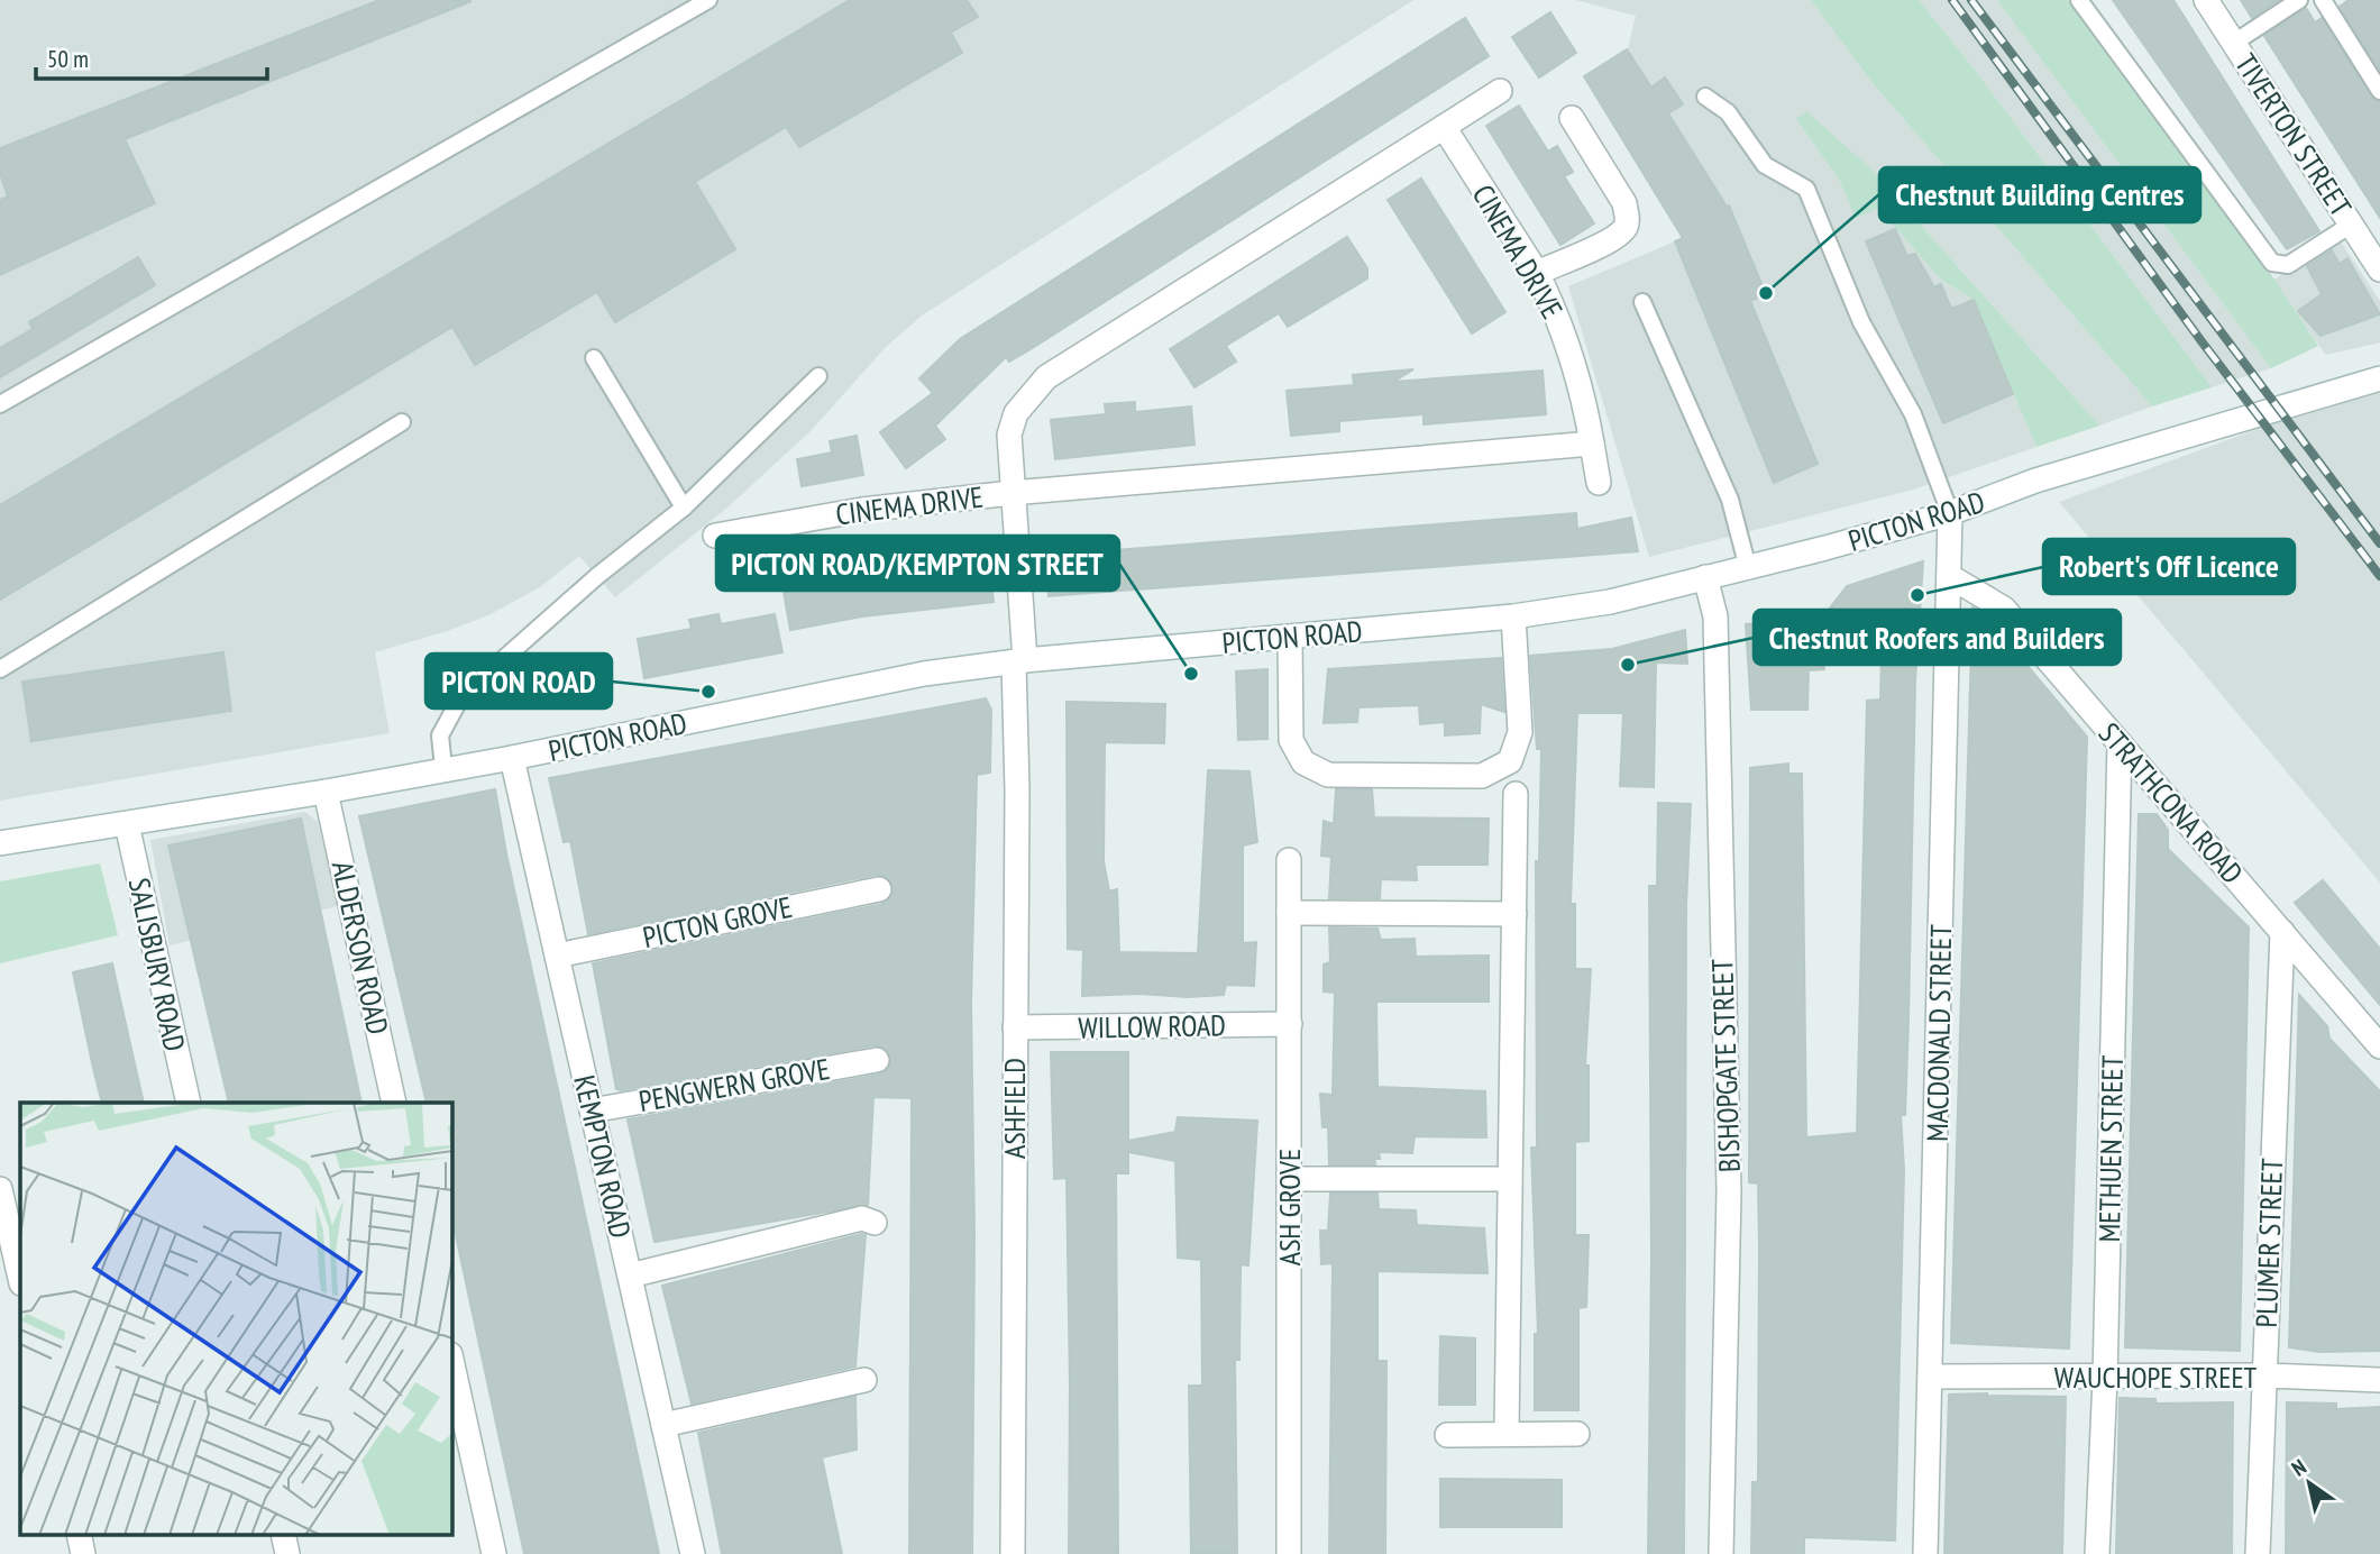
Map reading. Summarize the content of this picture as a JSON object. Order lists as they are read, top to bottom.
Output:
{
  "streets": {
    "street": [
      "TIVERTON STREET",
      "CINEMA DRIVE",
      "PICTON ROAD",
      "STRATHCONA ROAD",
      "PICTON GROVE",
      "ALDERSON ROAD",
      "SALISBURY ROAD",
      "WILLOW ROAD",
      "MACDONALD STREET",
      "BISHOPGATE STREET",
      "PENGWERN GROVE",
      "ASHFIELD",
      "METHUEN STREET",
      "KEMPTON ROAD",
      "ASH GROVE",
      "PLUMER STREET",
      "WAUCHOPE STREET"
    ]
  },
  "crossings": [
    ["CINEMA DRIVE", "PICTON ROAD"],
    ["CINEMA DRIVE", "ASHFIELD"],
    ["PICTON ROAD", "ALDERSON ROAD"],
    ["PICTON ROAD", "SALISBURY ROAD"],
    ["PICTON ROAD", "MACDONALD STREET"],
    ["PICTON ROAD", "BISHOPGATE STREET"],
    ["PICTON ROAD", "ASHFIELD"],
    ["PICTON ROAD", "KEMPTON ROAD"],
    ["STRATHCONA ROAD", "MACDONALD STREET"],
    ["STRATHCONA ROAD", "METHUEN STREET"],
    ["STRATHCONA ROAD", "PLUMER STREET"],
    ["PICTON GROVE", "KEMPTON ROAD"],
    ["WILLOW ROAD", "ASHFIELD"],
    ["WILLOW ROAD", "ASH GROVE"],
    ["MACDONALD STREET", "WAUCHOPE STREET"],
    ["PENGWERN GROVE", "KEMPTON ROAD"],
    ["METHUEN STREET", "WAUCHOPE STREET"],
    ["PLUMER STREET", "WAUCHOPE STREET"]
  ],
  "places": [
    "Chestnut Building Centres",
    "Robert's Off Licence",
    "Chestnut Roofers and Builders",
    "PICTON ROAD/KEMPTON STREET",
    "PICTON ROAD"
  ],
  "scale_bar": "50 m",
  "north": "top left"
}
